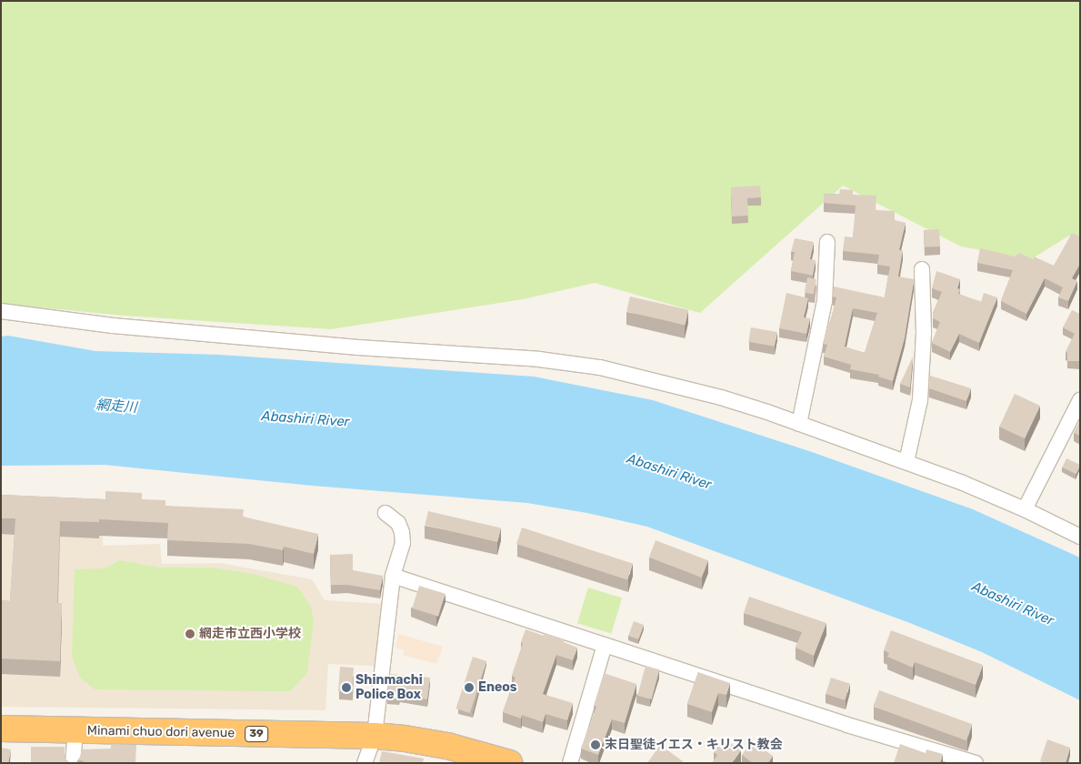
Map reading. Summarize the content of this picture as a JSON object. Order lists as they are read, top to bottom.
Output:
{
  "streets": {
    "highway": ["Minami chuo dori avenue", "39"]
  },
  "water": ["網走川", "Abashiri River"],
  "places": [
    "網走市立西小学校",
    "Shinmachi Police Box",
    "Eneos",
    "末日聖徒イエス・キリスト教会"
  ]
}
